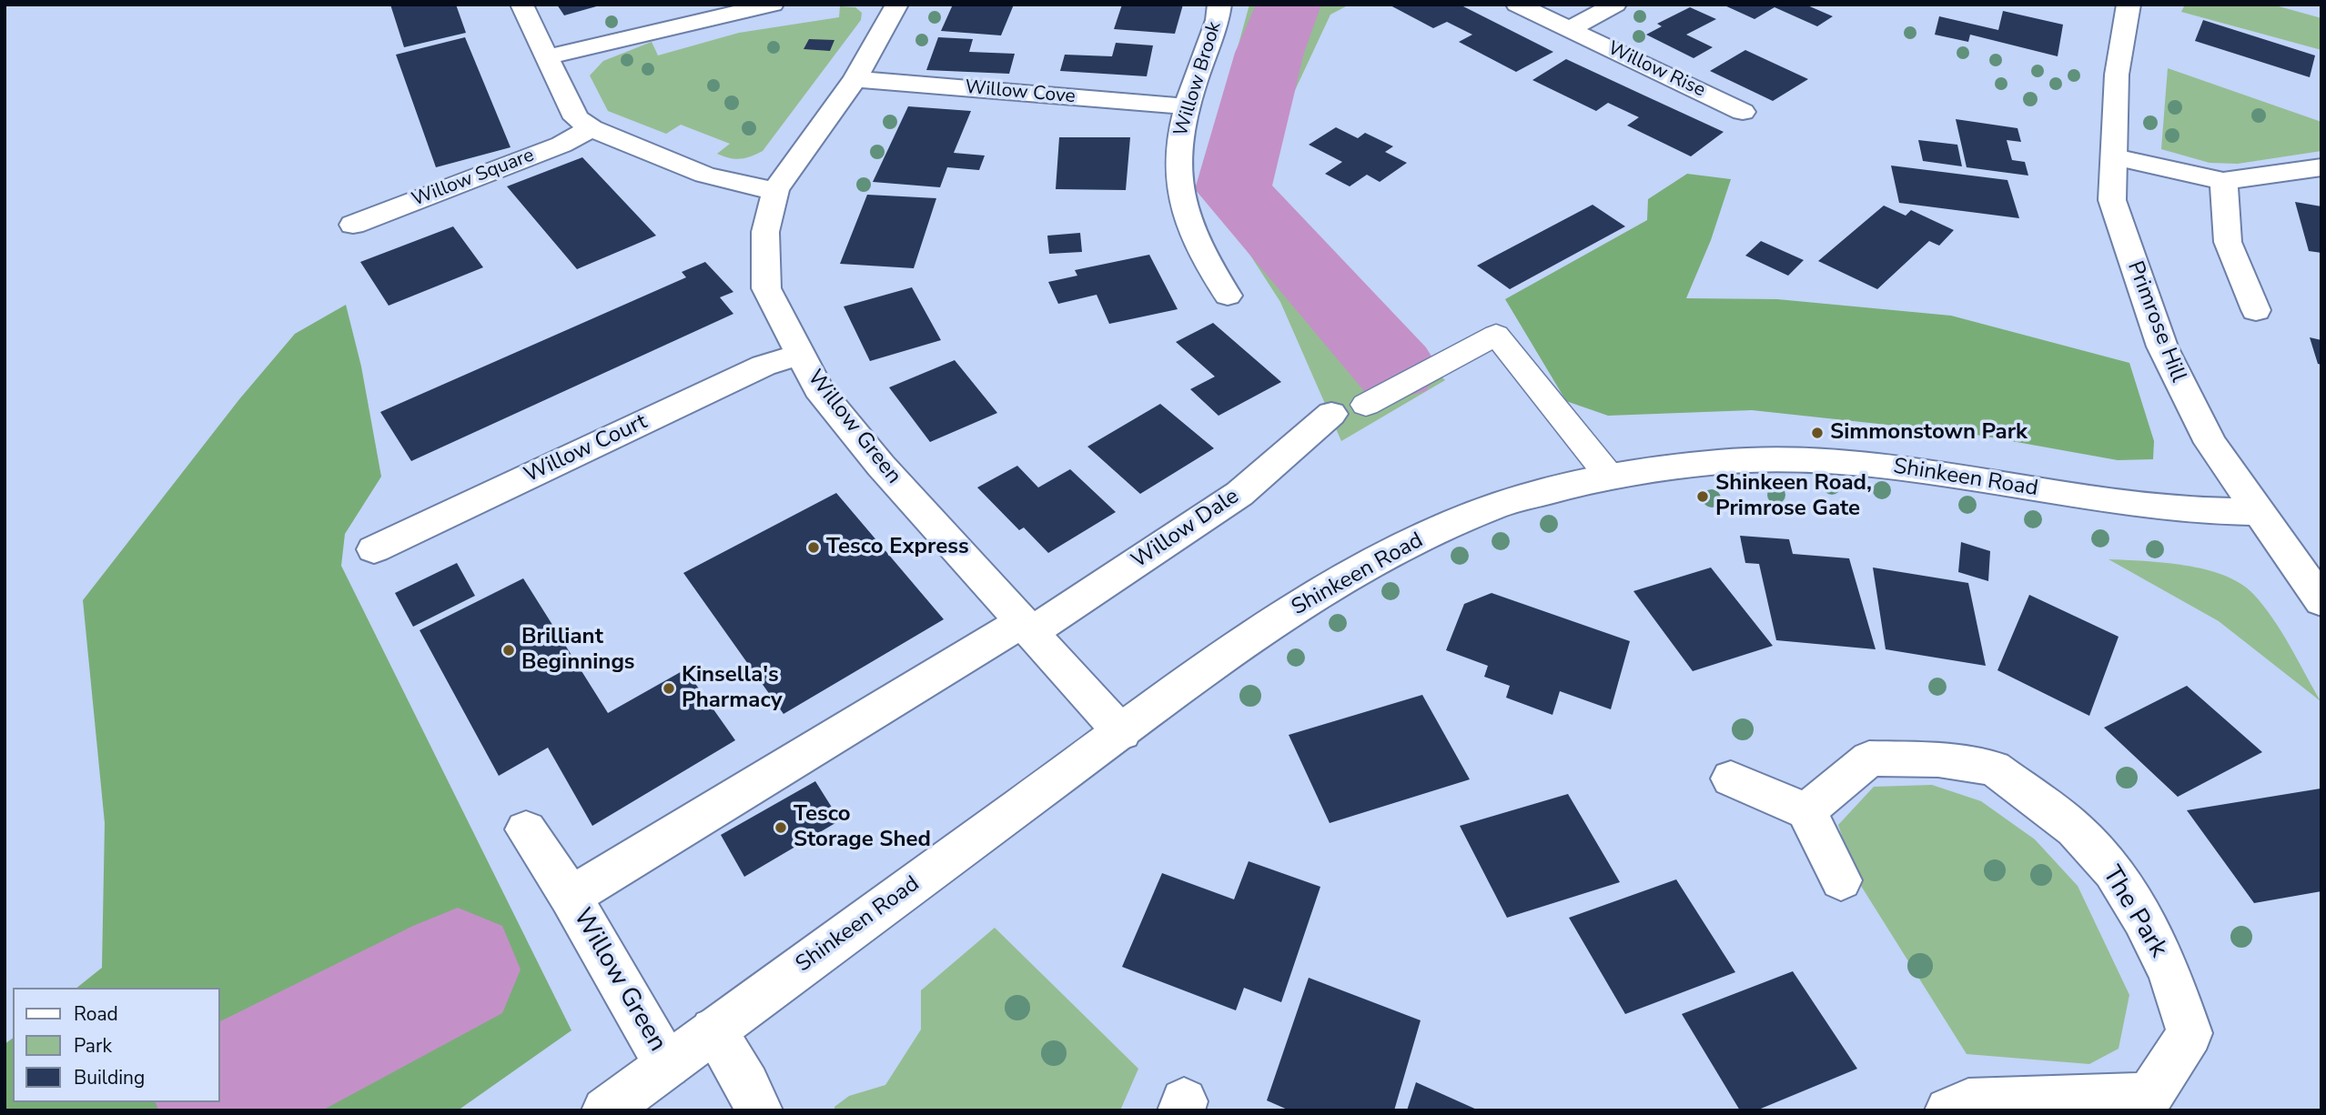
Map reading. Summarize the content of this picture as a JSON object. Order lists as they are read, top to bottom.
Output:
{
  "streets": {
    "street": [
      "Willow Rise",
      "Willow Brook",
      "Willow Cove",
      "Willow Square",
      "Primrose Hill",
      "Willow Green",
      "Willow Court",
      "Shinkeen Road",
      "Willow Dale",
      "The Park"
    ]
  },
  "crossings": [
    ["Willow Brook", "Willow Cove"],
    ["Willow Cove", "Willow Green"],
    ["Primrose Hill", "Shinkeen Road"],
    ["Willow Green", "Willow Court"],
    ["Willow Green", "Shinkeen Road"],
    ["Willow Green", "Willow Dale"]
  ],
  "places": [
    "Simmonstown Park",
    "Shinkeen Road, Primrose Gate",
    "Tesco Express",
    "Brilliant Beginnings",
    "Kinsella's Pharmacy",
    "Tesco Storage Shed"
  ],
  "legend": ["Road", "Park", "Building"]
}
